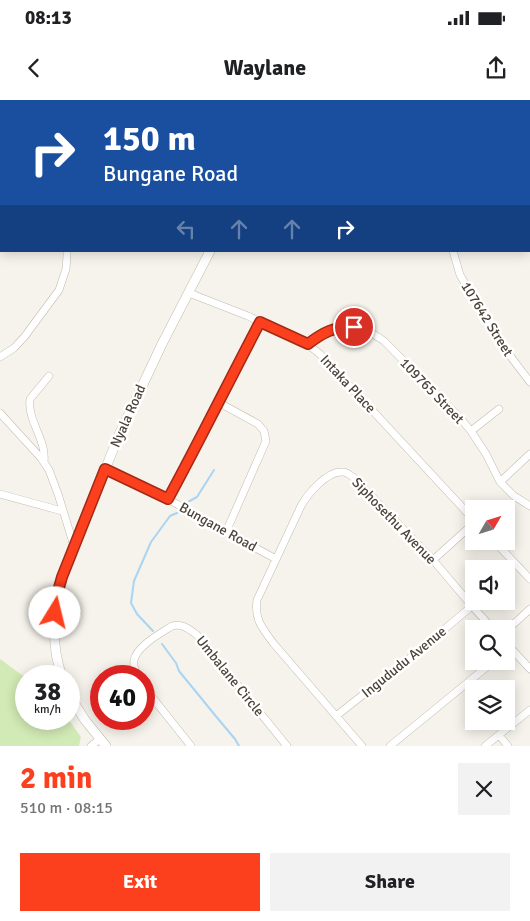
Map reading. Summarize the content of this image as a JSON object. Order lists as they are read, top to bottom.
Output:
{
  "streets": {
    "street": [
      "107642 Street",
      "Intaka Place",
      "109765 Street",
      "Nyala Road",
      "Siphosethu Avenue",
      "Bungane Road",
      "Ingududu Avenue",
      "Umbalane Circle"
    ]
  },
  "crossings": [
    ["Intaka Place", "109765 Street"],
    ["Intaka Place", "Nyala Road"],
    ["Nyala Road", "Bungane Road"],
    ["Siphosethu Avenue", "Bungane Road"],
    ["Siphosethu Avenue", "Ingududu Avenue"]
  ],
  "north": "top right",
  "page": {
    "status": "08:13",
    "header": "Waylane",
    "turn": ["150 m", "Bungane Road"],
    "speed": "38 km/h",
    "limit": "40",
    "heading": ["2 min", "510 m · 08:15"],
    "buttons": ["Exit", "Share"]
  }
}
